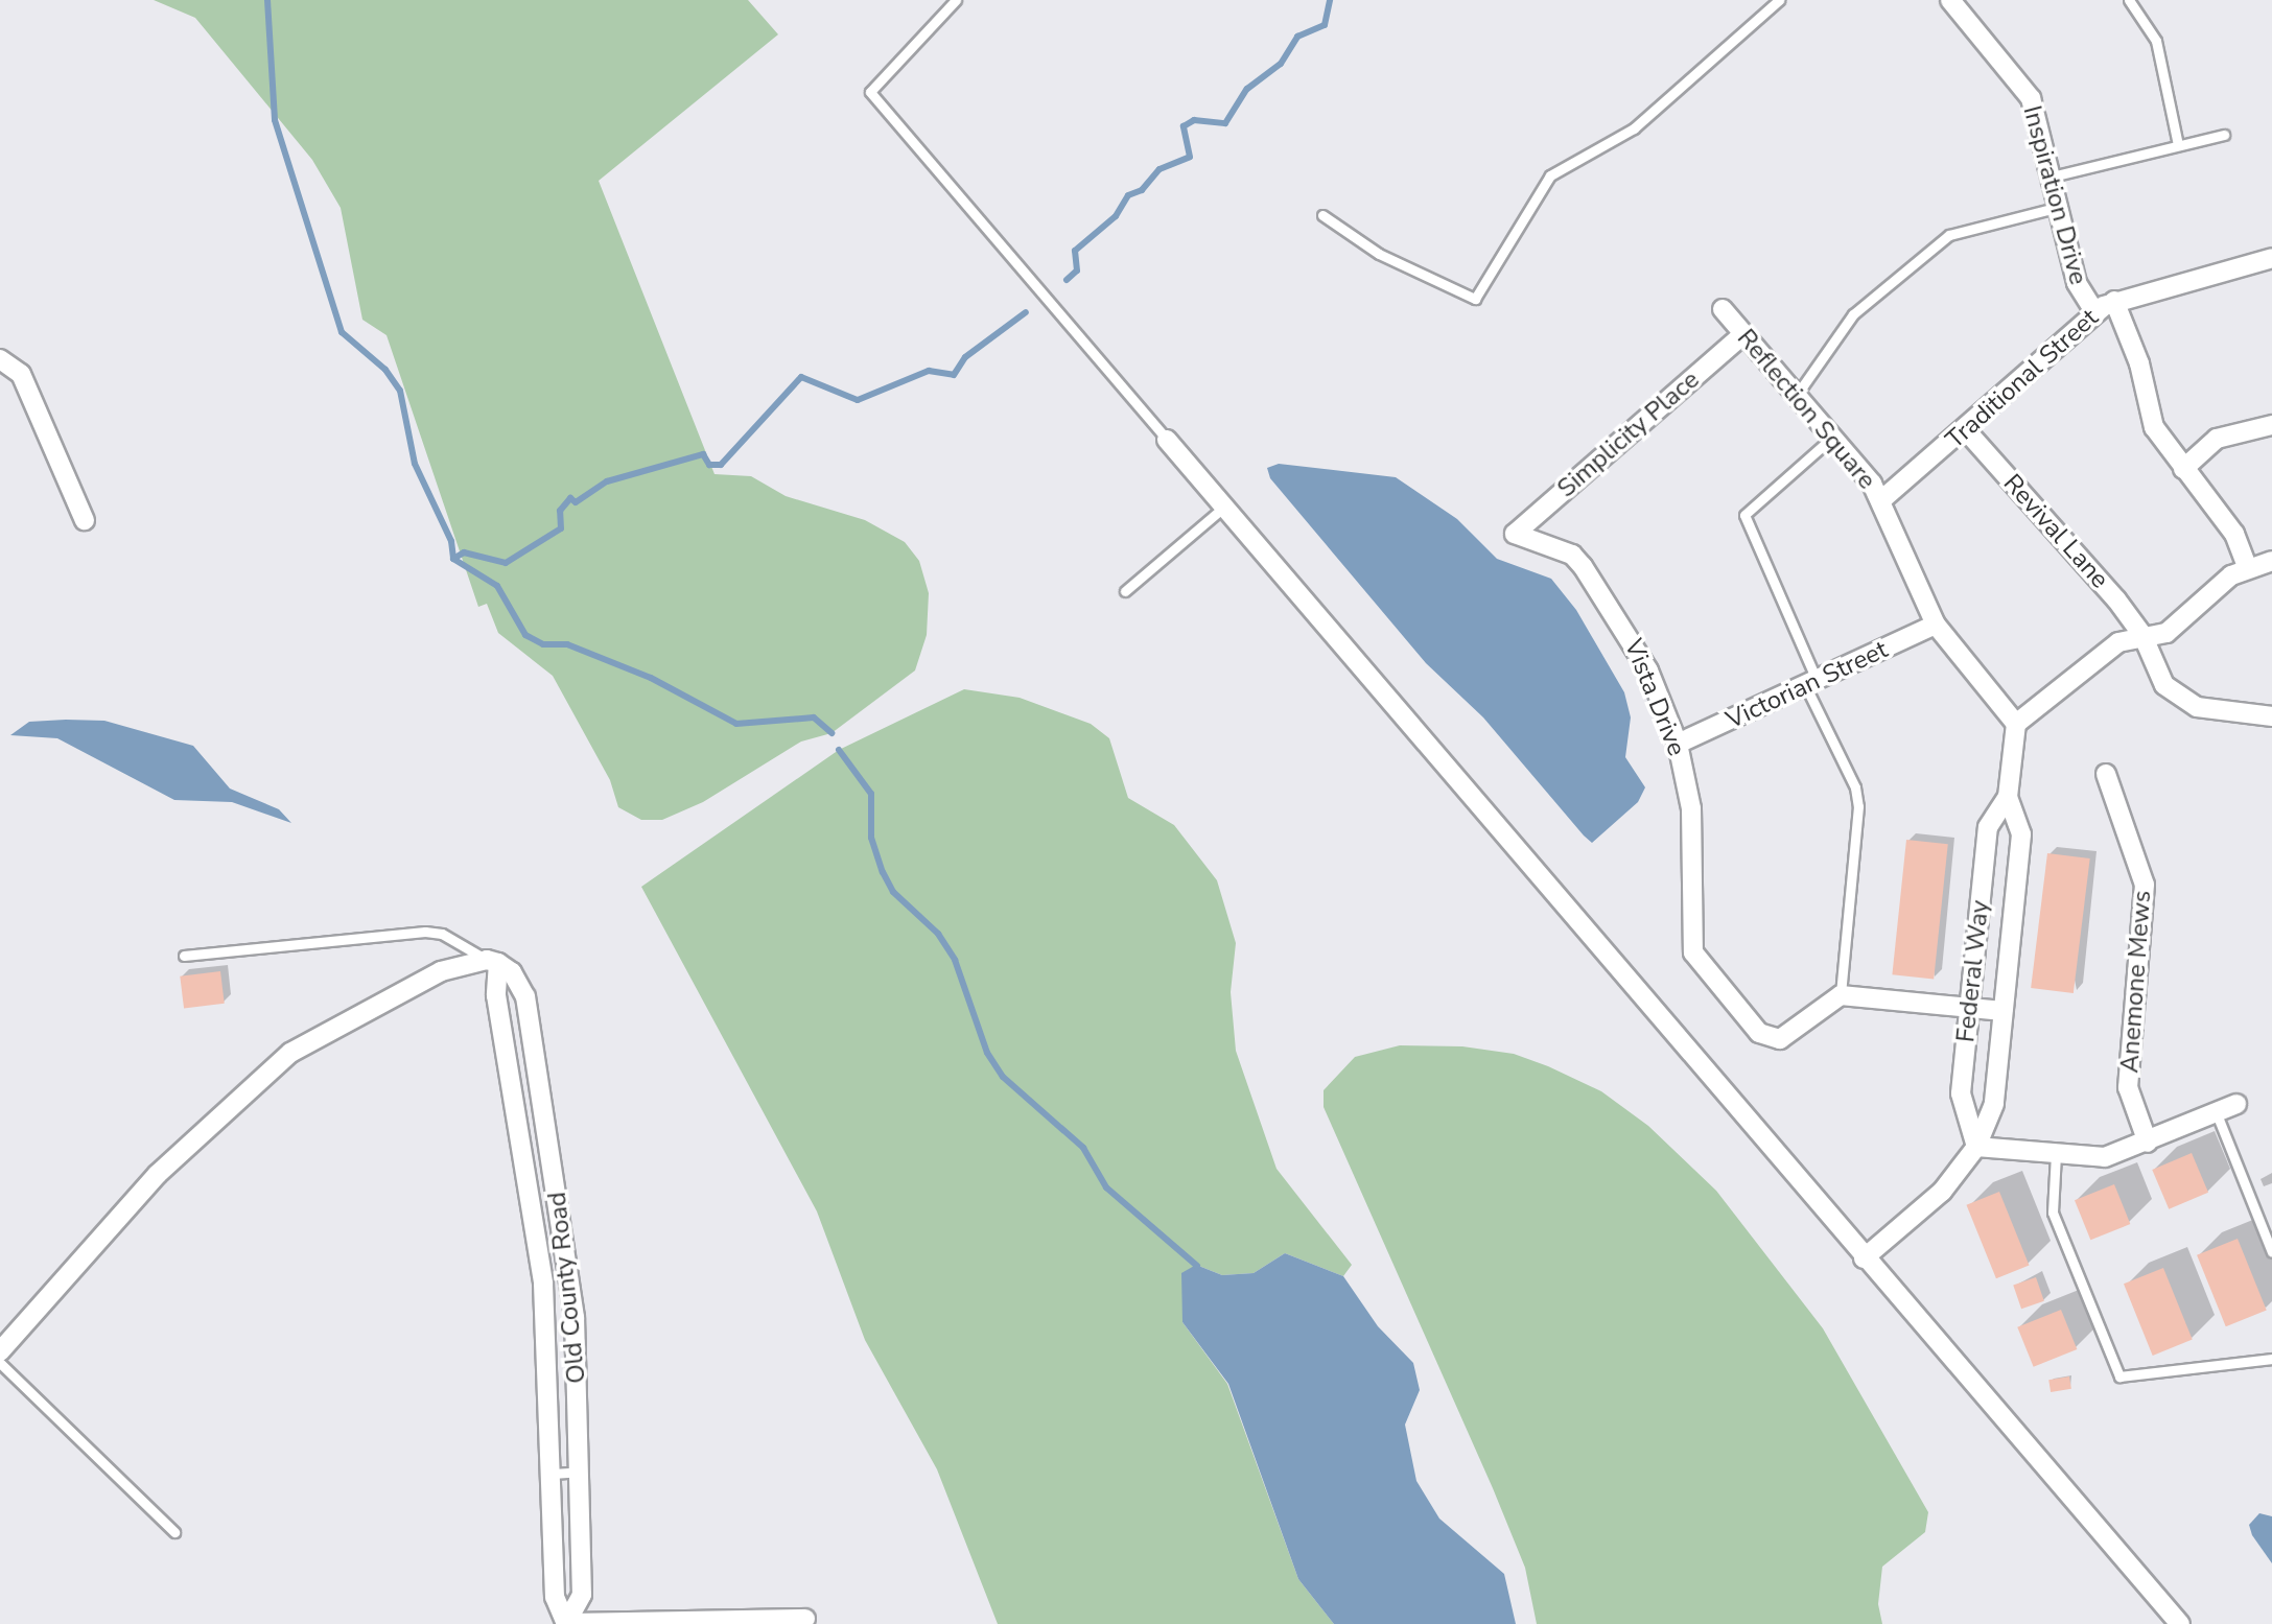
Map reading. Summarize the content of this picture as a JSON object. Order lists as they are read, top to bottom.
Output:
{
  "streets": {
    "street": [
      "Inspiration Drive",
      "Traditional Street",
      "Reflection Square",
      "Simplicity Place",
      "Revival Lane",
      "Victorian Street",
      "Vista Drive",
      "Federal Way",
      "Anemone Mews",
      "Old County Road"
    ]
  },
  "crossings": [
    ["Inspiration Drive", "Traditional Street"],
    ["Traditional Street", "Reflection Square"],
    ["Traditional Street", "Revival Lane"],
    ["Reflection Square", "Simplicity Place"],
    ["Reflection Square", "Victorian Street"],
    ["Reflection Square", "Federal Way"],
    ["Simplicity Place", "Vista Drive"],
    ["Victorian Street", "Vista Drive"]
  ]
}
